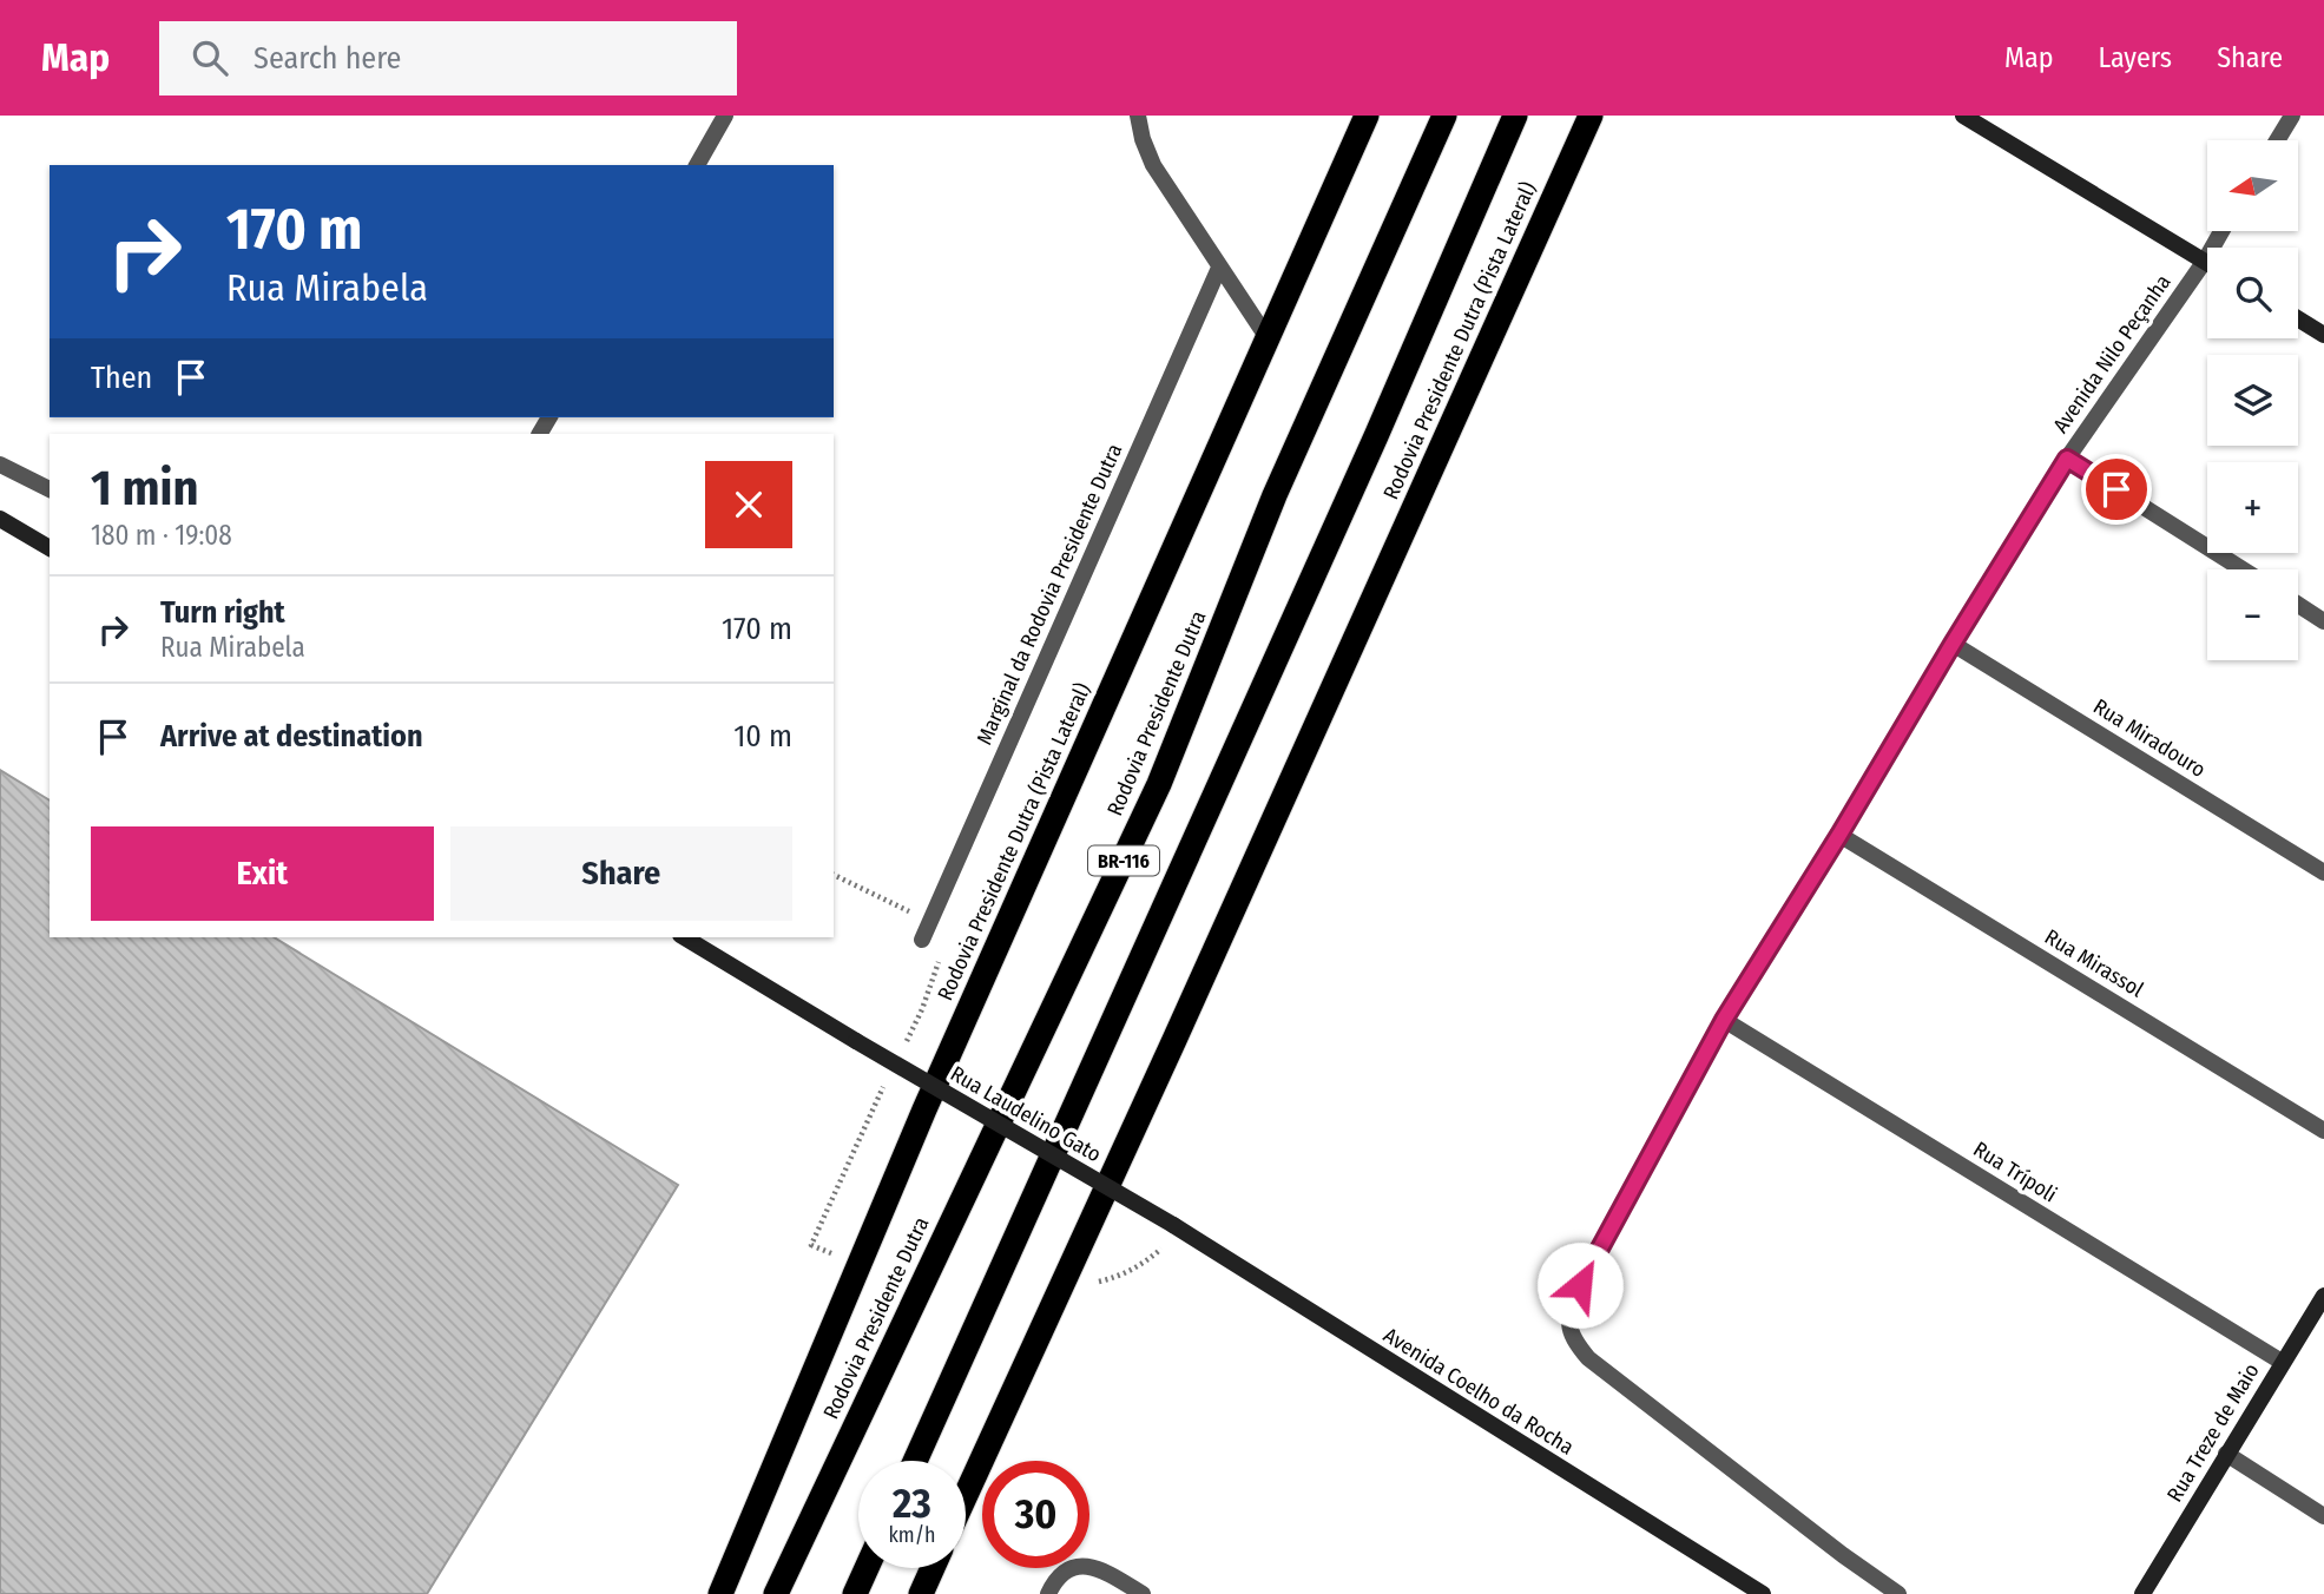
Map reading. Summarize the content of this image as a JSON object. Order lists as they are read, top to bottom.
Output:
{
  "streets": {
    "highway": ["Rodovia Presidente Dutra (Pista Lateral)", "Rodovia Presidente Dutra", "BR-116"],
    "main road": ["Rua Laudelino Gato", "Avenida Coelho da Rocha", "Rua Treze de Maio"],
    "street": [
      "Avenida Nilo Peçanha",
      "Marginal da Rodovia Presidente Dutra",
      "Rua Miradouro",
      "Rua Mirassol",
      "Rua Trípoli"
    ]
  },
  "crossings": [
    ["Avenida Nilo Peçanha", "Rua Miradouro"],
    ["Avenida Nilo Peçanha", "Rua Mirassol"],
    ["Avenida Nilo Peçanha", "Rua Trípoli"],
    ["Rua Laudelino Gato", "Avenida Coelho da Rocha"],
    ["Rua Trípoli", "Rua Treze de Maio"]
  ],
  "north": "left",
  "page": {
    "header": "Map",
    "search": "Search here",
    "nav": ["Map", "Layers", "Share"],
    "map_buttons": ["+", "−"],
    "turn": ["170 m", "Rua Mirabela"],
    "then": "Then",
    "heading": ["1 min", "180 m · 19:08"],
    "list": [
      {
        "name": "Turn right",
        "note": "Rua Mirabela",
        "value": "170 m"
      },
      {
        "name": "Arrive at destination",
        "value": "10 m"
      }
    ],
    "buttons": ["Exit", "Share"],
    "speed": "23 km/h",
    "limit": "30"
  }
}
